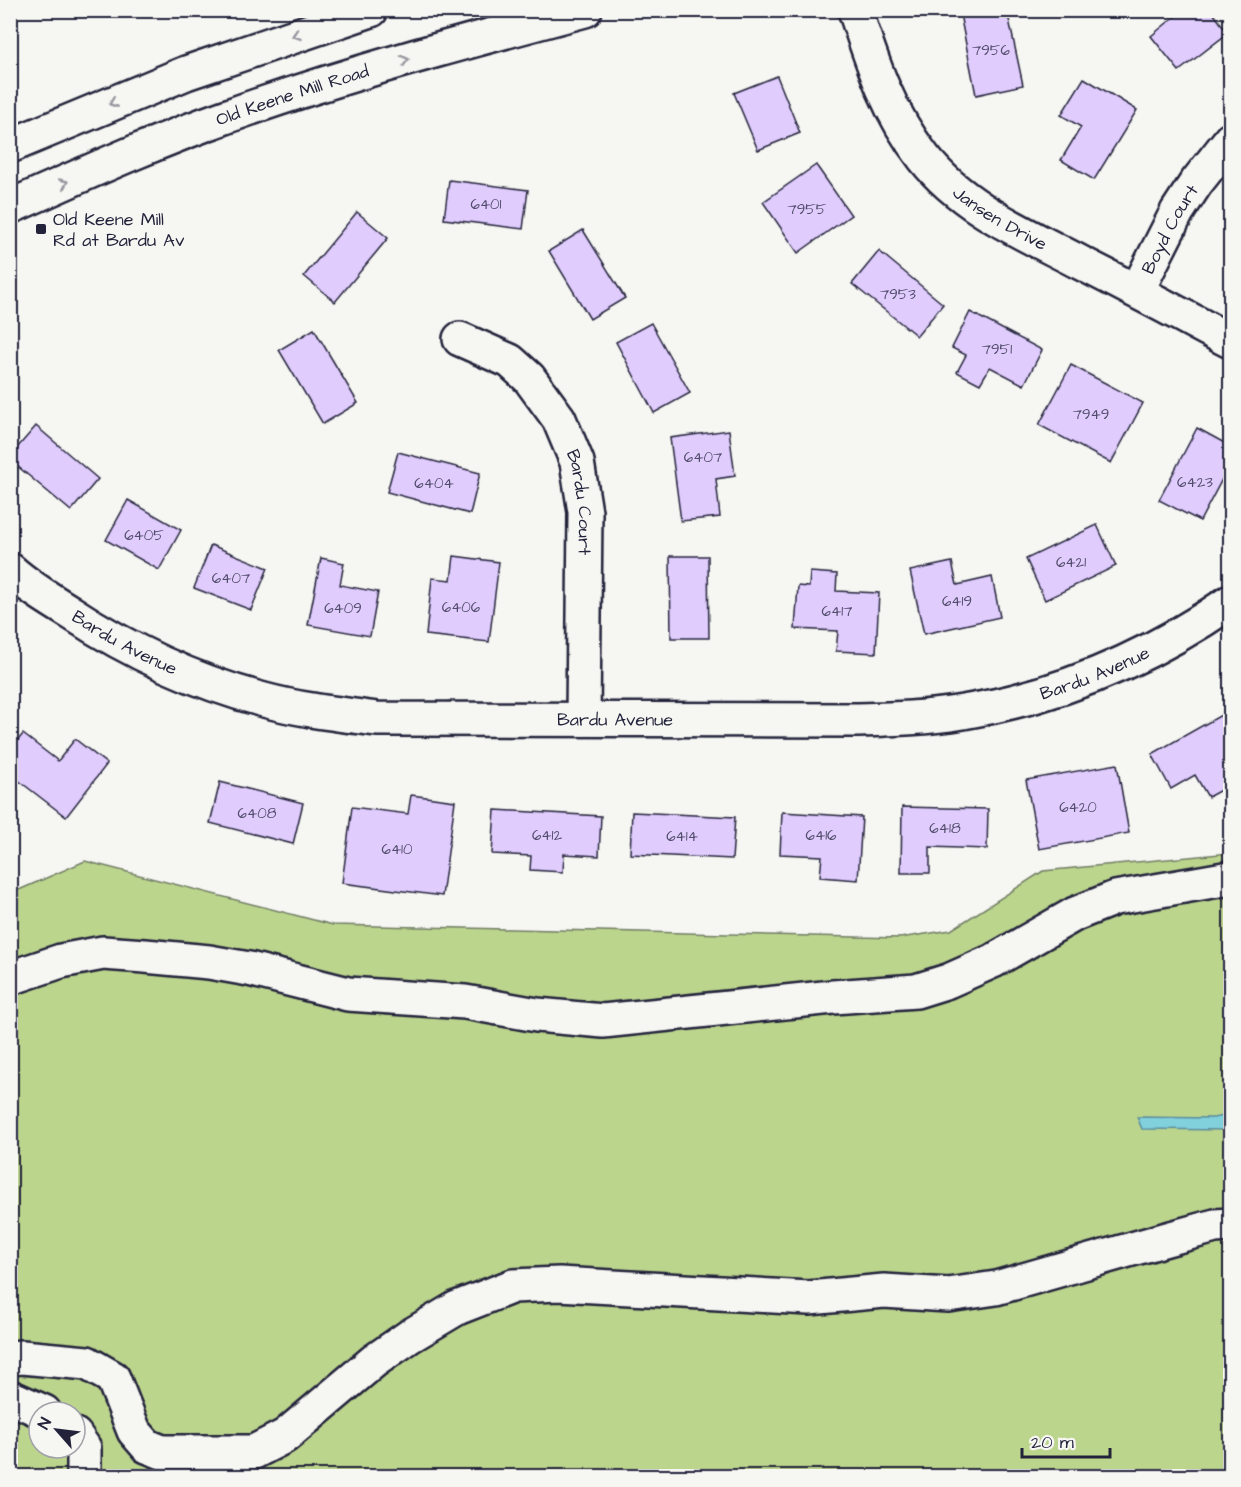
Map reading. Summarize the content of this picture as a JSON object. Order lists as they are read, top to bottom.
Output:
{
  "streets": {
    "street": [
      "Old Keene Mill Road",
      "Jansen Drive",
      "Boyd Court",
      "Bardu Court",
      "Bardu Avenue"
    ]
  },
  "crossings": [
    ["Jansen Drive", "Boyd Court"],
    ["Bardu Court", "Bardu Avenue"]
  ],
  "places": {
    "transit": ["Old Keene Mill Rd at Bardu Av"]
  },
  "house_numbers": [
    "7956",
    "6401",
    "7955",
    "7953",
    "7951",
    "7949",
    "6407",
    "6423",
    "6404",
    "6405",
    "6421",
    "6407",
    "6419",
    "6406",
    "6409",
    "6417",
    "6420",
    "6408",
    "6418",
    "6412",
    "6416",
    "6414",
    "6410"
  ],
  "scale_bar": "20 m",
  "north": "top left"
}
